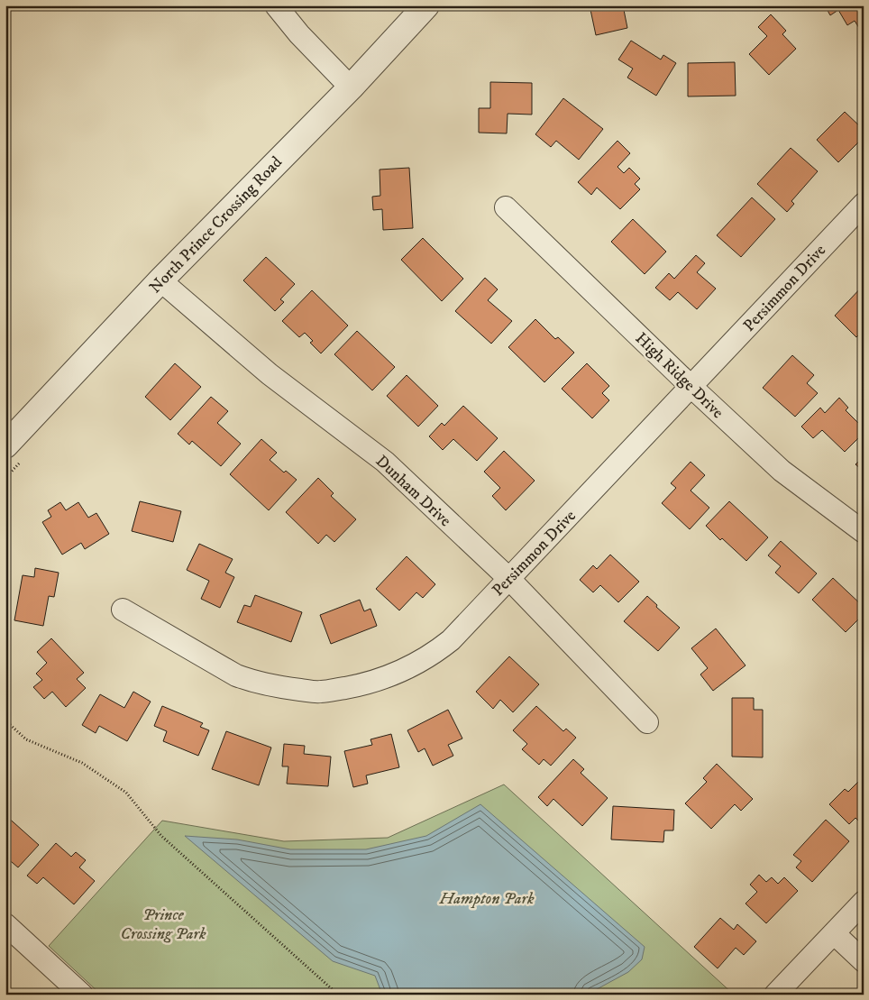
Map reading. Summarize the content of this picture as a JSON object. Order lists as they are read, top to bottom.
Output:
{
  "streets": {
    "street": [
      "North Prince Crossing Road",
      "Persimmon Drive",
      "High Ridge Drive",
      "Dunham Drive"
    ]
  },
  "crossings": [
    ["North Prince Crossing Road", "Dunham Drive"],
    ["Persimmon Drive", "High Ridge Drive"],
    ["Persimmon Drive", "Dunham Drive"]
  ],
  "parks": ["Hampton Park", "Prince Crossing Park"]
}
